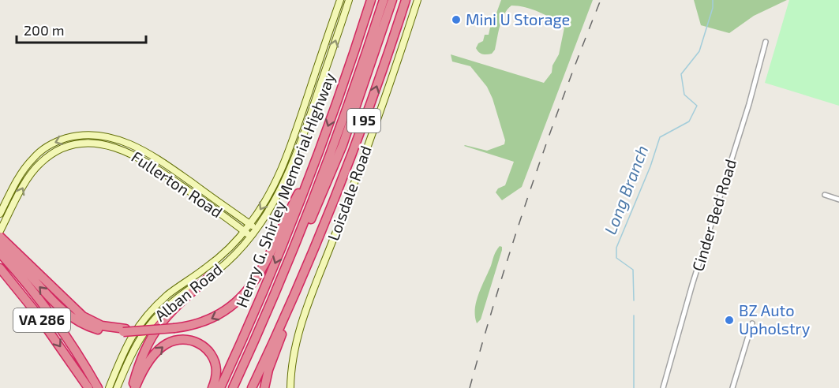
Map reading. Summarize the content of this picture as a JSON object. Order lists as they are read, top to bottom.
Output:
{
  "streets": {
    "highway": ["I 95", "Henry G. Shirley Memorial Highway", "VA 286"],
    "main road": ["Fullerton Road", "Loisdale Road", "Alban Road"],
    "street": ["Cinder Bed Road"]
  },
  "crossings": [
    ["Fullerton Road", "Alban Road"]
  ],
  "water": ["Long Branch"],
  "places": ["Mini U Storage", "BZ Auto Upholstry"],
  "scale_bar": "200 m"
}
